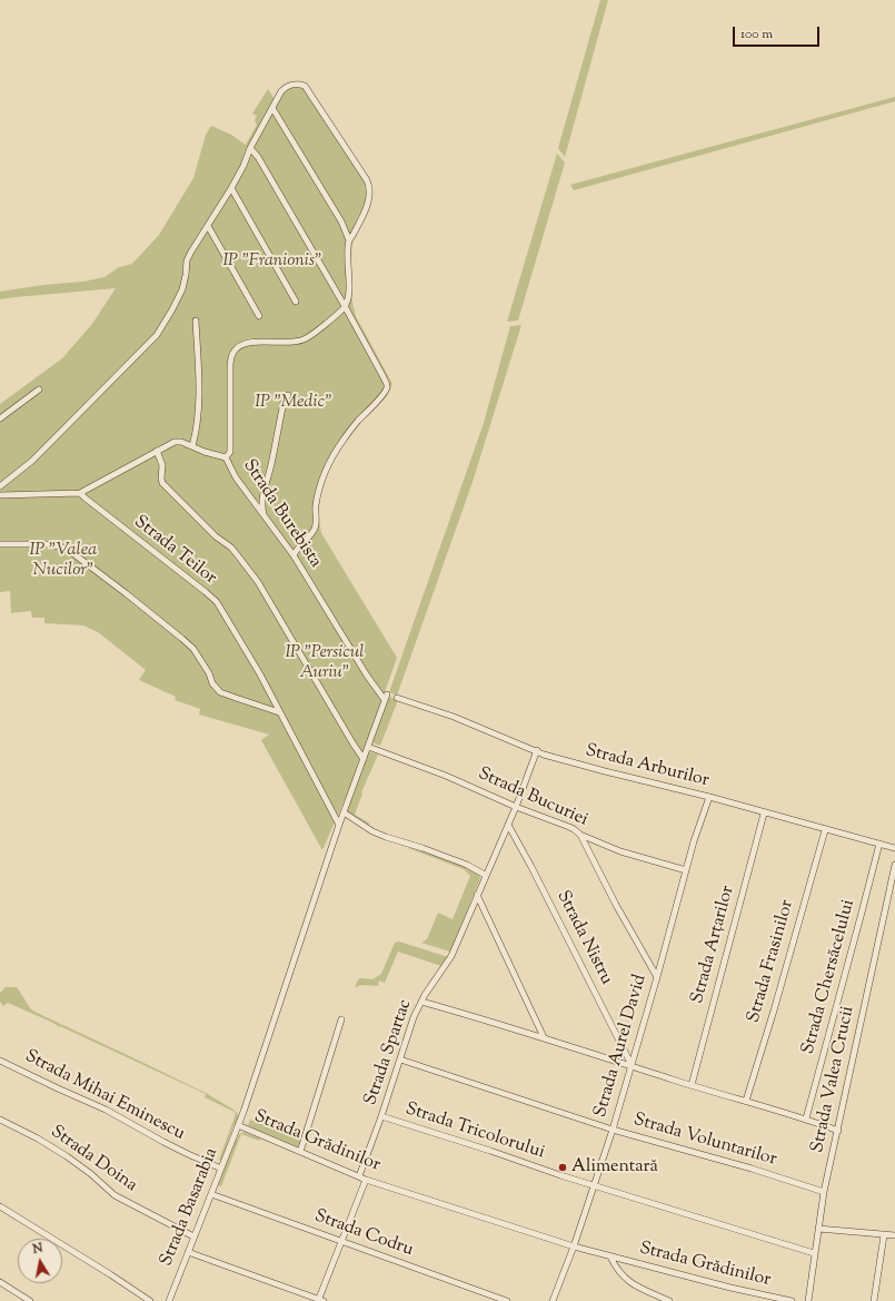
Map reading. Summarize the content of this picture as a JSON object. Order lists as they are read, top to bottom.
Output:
{
  "streets": {
    "street": [
      "Strada Burebista",
      "Strada Teilor",
      "Strada Arburilor",
      "Strada Bucuriei",
      "Strada Nistru",
      "Strada Arțarilor",
      "Strada Frasinilor",
      "Strada Chersăcelului",
      "Strada Aurel David",
      "Strada Spartac",
      "Strada Valea Crucii",
      "Strada Mihai Eminescu",
      "Strada Tricolorului",
      "Strada Voluntarilor",
      "Strada Grădinilor",
      "Strada Doina",
      "Strada Basarabia",
      "Strada Codru"
    ]
  },
  "crossings": [
    ["Strada Burebista", "Strada Teilor"],
    ["Strada Burebista", "Strada Grădinilor"],
    ["Strada Teilor", "Strada Grădinilor"],
    ["Strada Arburilor", "Strada Arțarilor"],
    ["Strada Arburilor", "Strada Frasinilor"],
    ["Strada Arburilor", "Strada Chersăcelului"],
    ["Strada Arburilor", "Strada Aurel David"],
    ["Strada Arburilor", "Strada Spartac"],
    ["Strada Bucuriei", "Strada Aurel David"],
    ["Strada Bucuriei", "Strada Spartac"],
    ["Strada Bucuriei", "Strada Grădinilor"],
    ["Strada Nistru", "Strada Aurel David"],
    ["Strada Nistru", "Strada Spartac"],
    ["Strada Aurel David", "Strada Tricolorului"],
    ["Strada Aurel David", "Strada Voluntarilor"],
    ["Strada Aurel David", "Strada Grădinilor"],
    ["Strada Spartac", "Strada Tricolorului"],
    ["Strada Spartac", "Strada Voluntarilor"],
    ["Strada Spartac", "Strada Grădinilor"],
    ["Strada Valea Crucii", "Strada Tricolorului"],
    ["Strada Valea Crucii", "Strada Voluntarilor"],
    ["Strada Mihai Eminescu", "Strada Basarabia"],
    ["Strada Grădinilor", "Strada Basarabia"],
    ["Strada Doina", "Strada Basarabia"],
    ["Strada Basarabia", "Strada Codru"]
  ],
  "parks": [
    "IP \"Franionis\"",
    "IP \"Medic\"",
    "IP \"Valea Nucilor\"",
    "IP \"Persicul Auriu\""
  ],
  "places": ["Alimentară"],
  "scale_bar": "100 m",
  "north": "top"
}
